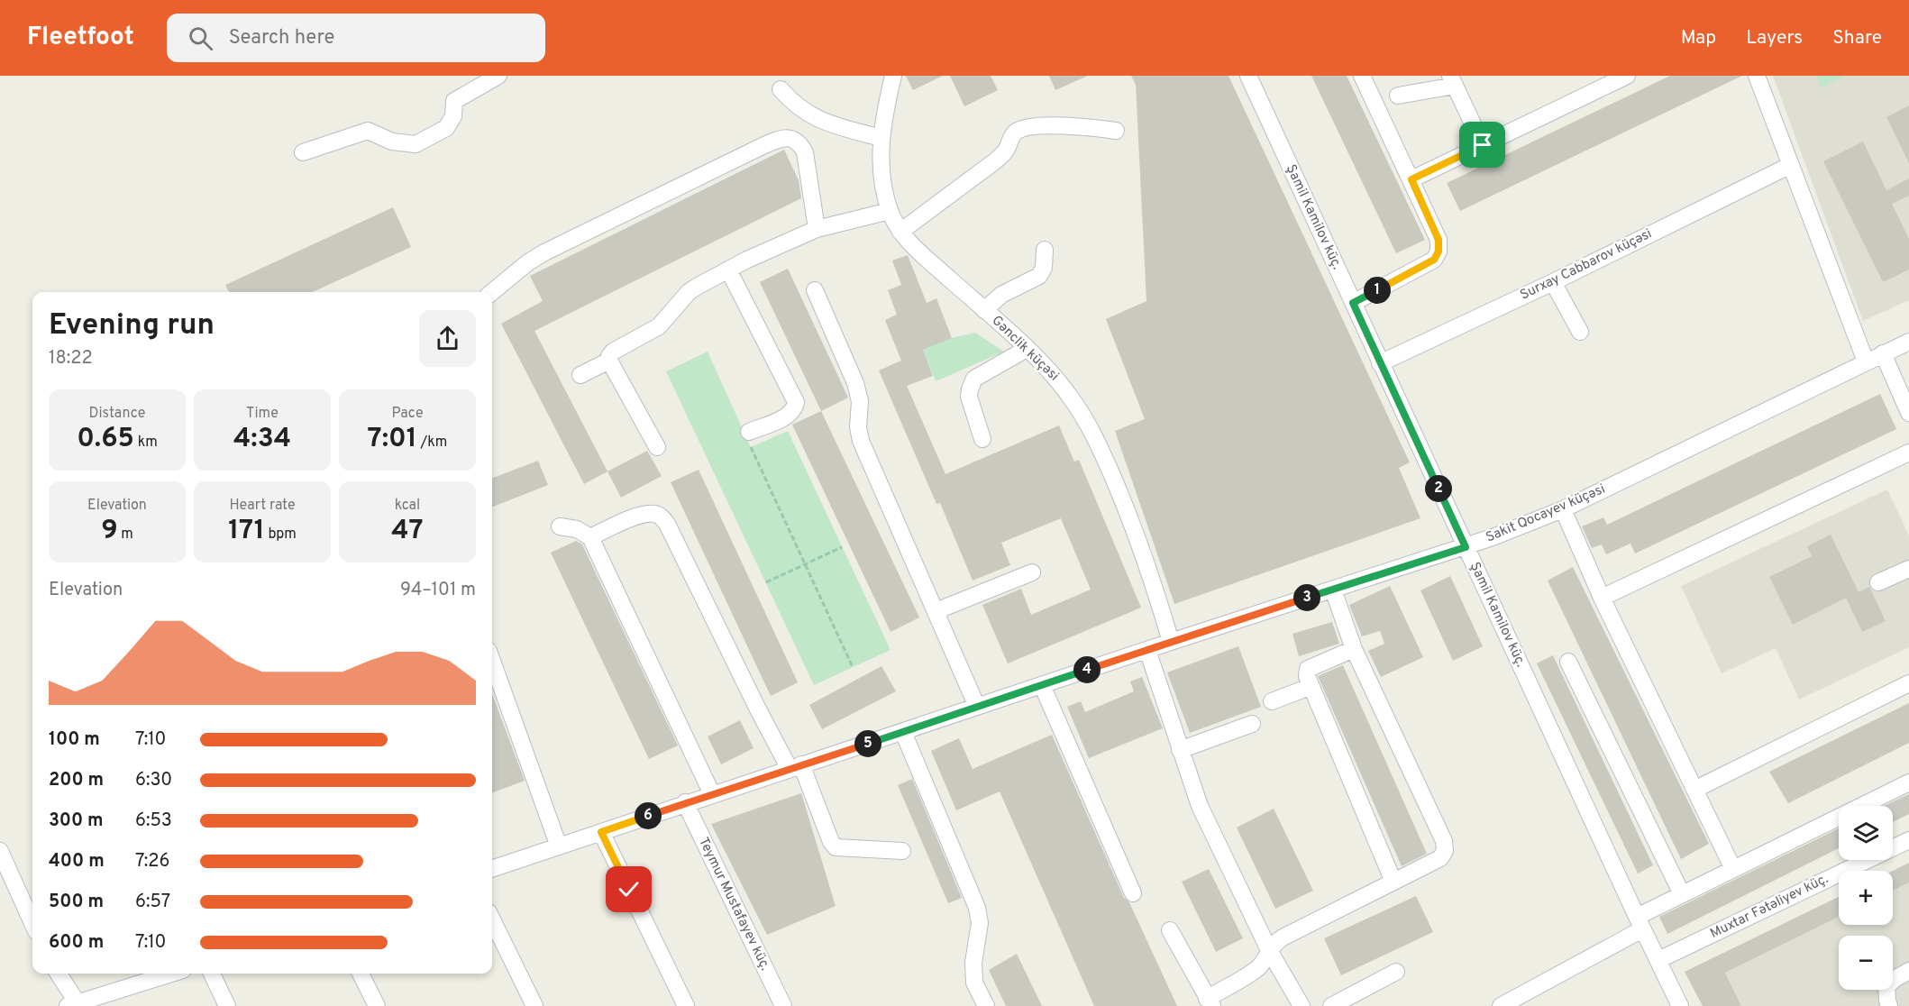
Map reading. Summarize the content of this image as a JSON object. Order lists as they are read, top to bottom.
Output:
{
  "streets": {
    "street": [
      "Şamil Kamilov küç.",
      "Surxay Cabbarov küçəsi",
      "Gənclik küçəsi",
      "Sakit Qocayev küçəsi",
      "Teymur Mustafayev küç.",
      "Muxtar Fətəliyev küç."
    ]
  },
  "crossings": [
    ["Şamil Kamilov küç.", "Surxay Cabbarov küçəsi"],
    ["Şamil Kamilov küç.", "Sakit Qocayev küçəsi"],
    ["Şamil Kamilov küç.", "Muxtar Fətəliyev küç."],
    ["Gənclik küçəsi", "Sakit Qocayev küçəsi"],
    ["Sakit Qocayev küçəsi", "Teymur Mustafayev küç."]
  ],
  "page": {
    "header": "Fleetfoot",
    "search": "Search here",
    "nav": ["Map", "Layers", "Share"],
    "pins": [
      "1",
      "2",
      "3",
      "4",
      "5",
      "6"
    ],
    "heading": ["Evening run", "18:22"],
    "stats": [
      ["Distance", "0.65 km"],
      ["Time", "4:34"],
      ["Pace", "7:01 /km"],
      ["Elevation", "9 m"],
      ["Heart rate", "171 bpm"],
      ["kcal", "47"]
    ],
    "chart": ["Elevation", "94–101 m"],
    "list": [
      {
        "name": "100 m",
        "note": "7:10"
      },
      {
        "name": "200 m",
        "note": "6:30"
      },
      {
        "name": "300 m",
        "note": "6:53"
      },
      {
        "name": "400 m",
        "note": "7:26"
      },
      {
        "name": "500 m",
        "note": "6:57"
      },
      {
        "name": "600 m",
        "note": "7:10"
      }
    ],
    "map_buttons": ["+", "−"]
  }
}
